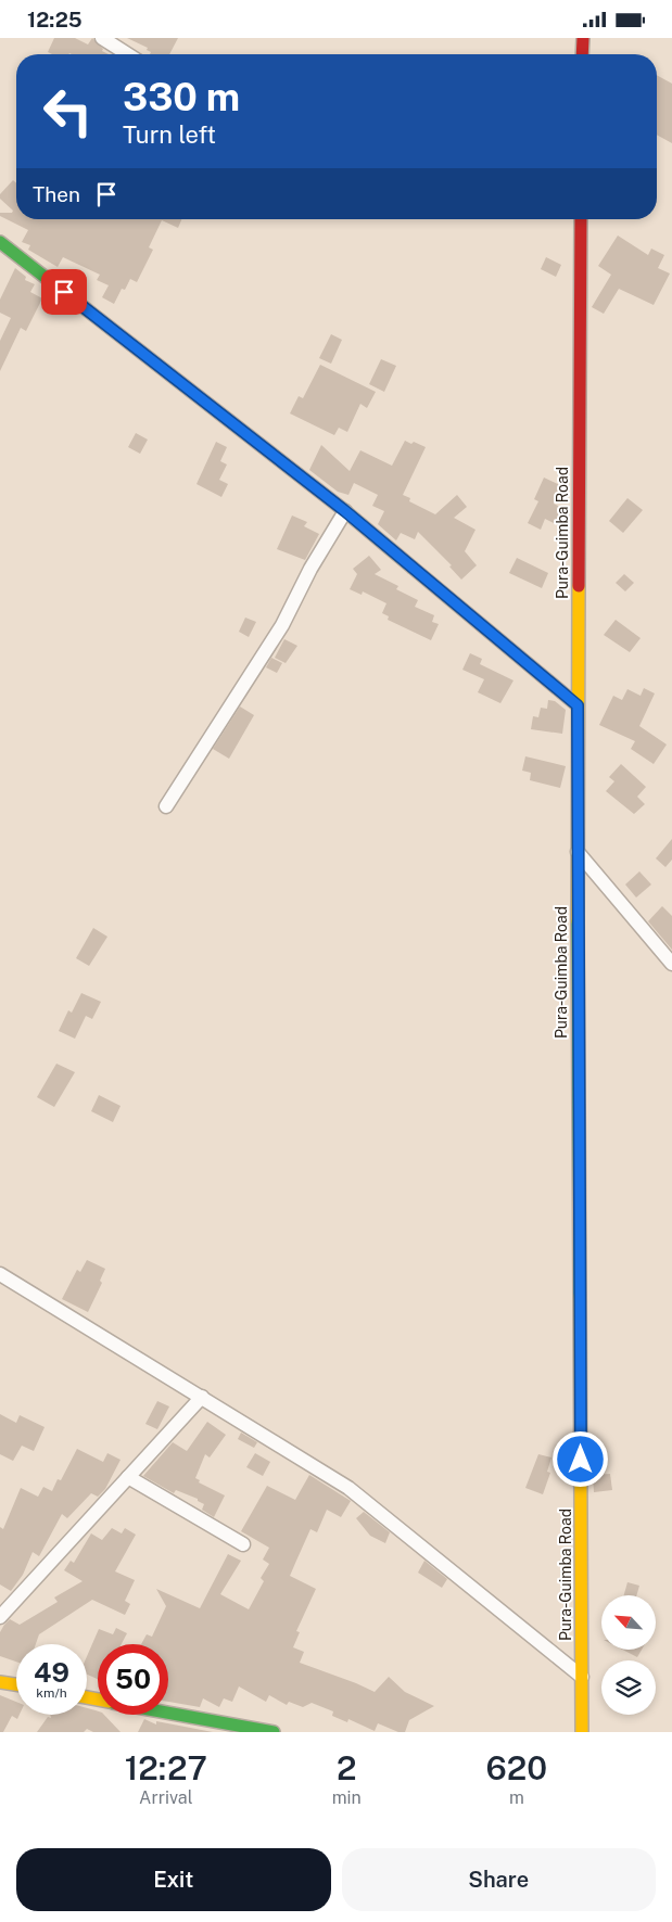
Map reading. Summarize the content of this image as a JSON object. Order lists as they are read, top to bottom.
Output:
{
  "streets": {
    "main road": ["Pura-Guimba Road"]
  },
  "north": "top left",
  "page": {
    "status": "12:25",
    "turn": ["330 m", "Turn left"],
    "then": "Then",
    "speed": "49 km/h",
    "limit": "50",
    "eta": [
      "12:27",
      "Arrival",
      "2",
      "min",
      "620",
      "m"
    ],
    "buttons": ["Exit", "Share"]
  }
}
